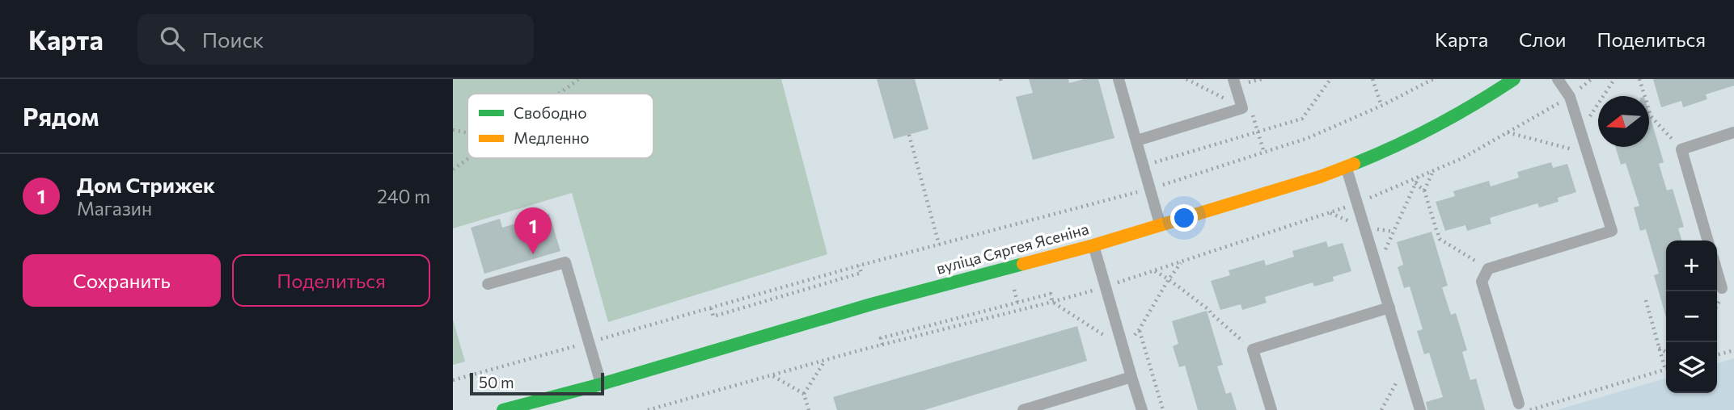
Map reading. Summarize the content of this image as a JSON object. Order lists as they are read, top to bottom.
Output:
{
  "streets": {
    "main road": ["вуліца Сяргея Ясеніна"]
  },
  "legend": ["Свободно", "Медленно"],
  "scale_bar": "50 m",
  "north": "left",
  "page": {
    "header": "Карта",
    "search": "Поиск",
    "nav": ["Карта", "Слои", "Поделиться"],
    "heading": "Рядом",
    "list": [
      {
        "mark": "1",
        "name": "Дом Стрижек",
        "note": "Магазин",
        "value": "240 m"
      }
    ],
    "pins": "1",
    "buttons": ["Сохранить", "Поделиться"],
    "map_buttons": ["+", "−"],
    "scale": "50 m"
  }
}
